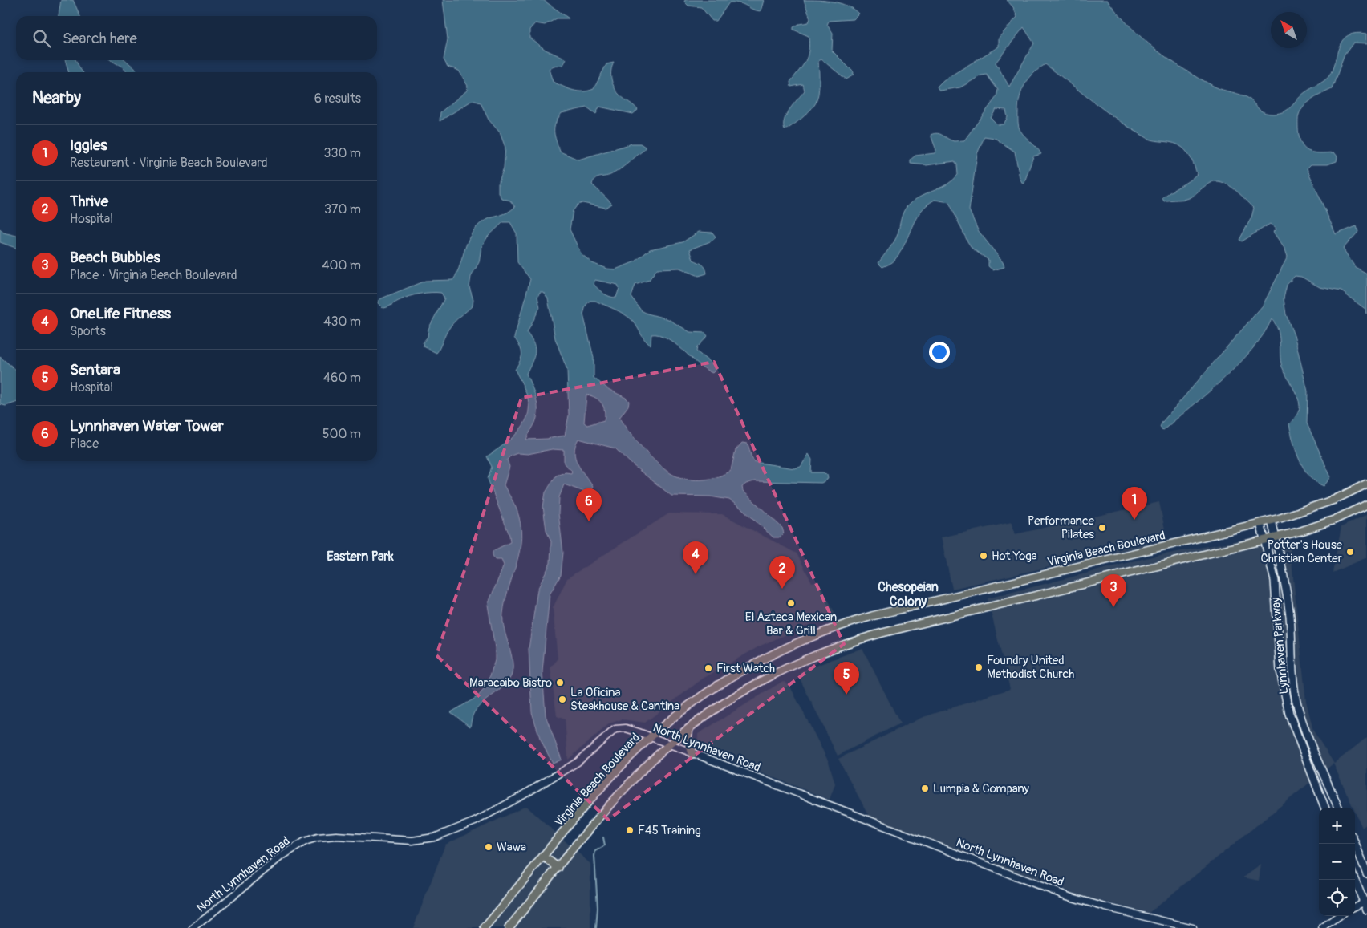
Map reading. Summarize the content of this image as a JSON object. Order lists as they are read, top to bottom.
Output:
{
  "streets": {
    "main road": ["Virginia Beach Boulevard", "Lynnhaven Parkway"],
    "street": ["North Lynnhaven Road"]
  },
  "crossings": [
    ["Virginia Beach Boulevard", "Lynnhaven Parkway"],
    ["Virginia Beach Boulevard", "North Lynnhaven Road"]
  ],
  "districts": ["Eastern Park", "Chesopeian Colony"],
  "places": [
    "Performance Pilates",
    "Potter's House Christian Center",
    "Hot Yoga",
    "El Azteca Mexican Bar & Grill",
    "Foundry United Methodist Church",
    "First Watch",
    "Maracaibo Bistro",
    "La Oficina Steakhouse & Cantina",
    "Lumpia & Company",
    "F45 Training",
    "Wawa"
  ],
  "north": "top left",
  "page": {
    "search": "Search here",
    "heading": ["Nearby", "6 results"],
    "list": [
      {
        "mark": "1",
        "name": "Iggles",
        "note": "Restaurant · Virginia Beach Boulevard",
        "value": "330 m"
      },
      {
        "mark": "2",
        "name": "Thrive",
        "note": "Hospital",
        "value": "370 m"
      },
      {
        "mark": "3",
        "name": "Beach Bubbles",
        "note": "Place · Virginia Beach Boulevard",
        "value": "400 m"
      },
      {
        "mark": "4",
        "name": "OneLife Fitness",
        "note": "Sports",
        "value": "430 m"
      },
      {
        "mark": "5",
        "name": "Sentara",
        "note": "Hospital",
        "value": "460 m"
      },
      {
        "mark": "6",
        "name": "Lynnhaven Water Tower",
        "note": "Place",
        "value": "500 m"
      }
    ],
    "pins": [
      "1",
      "6",
      "4",
      "2",
      "3",
      "5"
    ],
    "map_buttons": ["+", "−"]
  }
}
